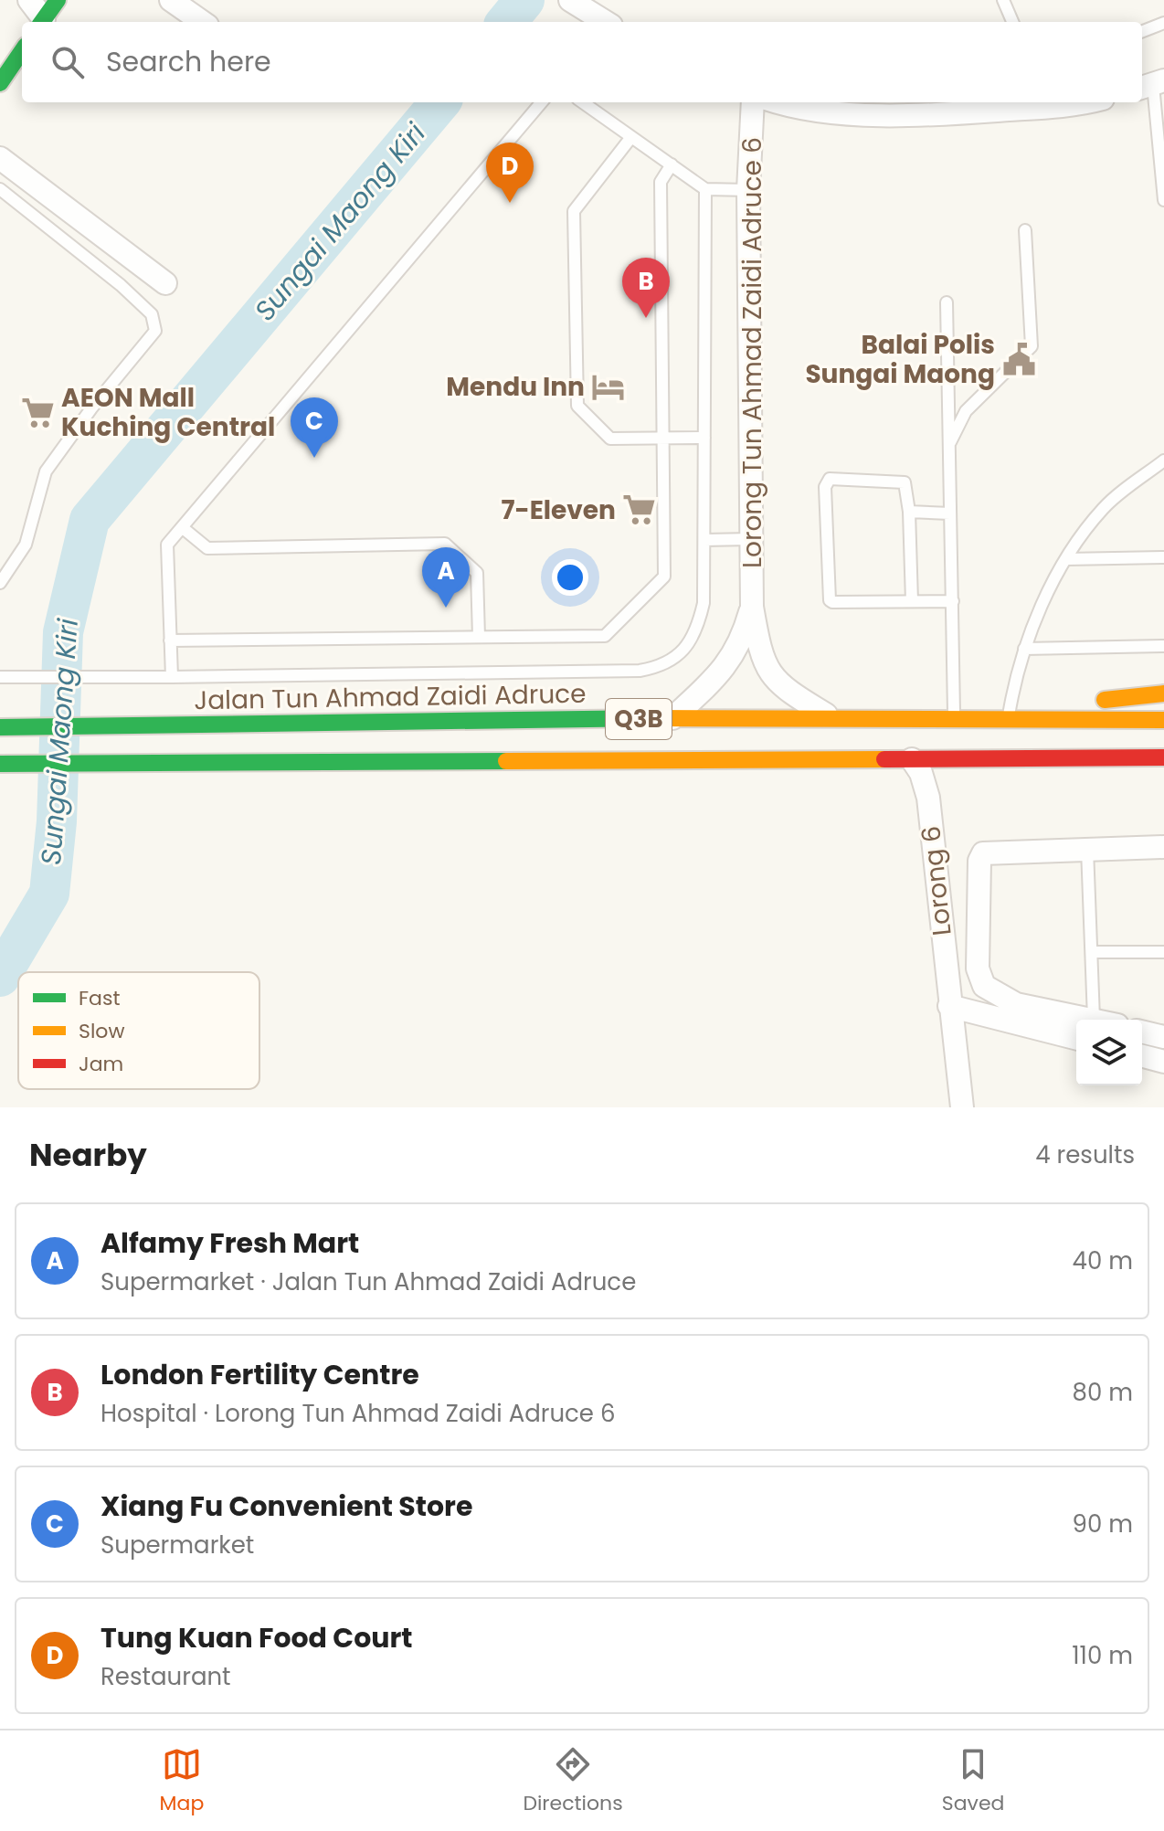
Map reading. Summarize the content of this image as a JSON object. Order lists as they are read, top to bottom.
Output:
{
  "streets": {
    "main road": ["Jalan Tun Ahmad Zaidi Adruce", "Q3B"],
    "street": ["Lorong Tun Ahmad Zaidi Adruce 6", "Lorong 6"]
  },
  "crossings": [
    ["Lorong Tun Ahmad Zaidi Adruce 6", "Jalan Tun Ahmad Zaidi Adruce"]
  ],
  "water": ["Sungai Maong Kiri"],
  "places": {
    "public building": ["Balai Polis Sungai Maong"],
    "hotel": ["Mendu Inn"],
    "supermarket": ["AEON Mall Kuching Central", "7-Eleven"]
  },
  "legend": ["Fast", "Slow", "Jam"],
  "page": {
    "search": "Search here",
    "pins": [
      "D",
      "B",
      "C",
      "A"
    ],
    "heading": ["Nearby", "4 results"],
    "list": [
      {
        "mark": "A",
        "name": "Alfamy Fresh Mart",
        "note": "Supermarket · Jalan Tun Ahmad Zaidi Adruce",
        "value": "40 m"
      },
      {
        "mark": "B",
        "name": "London Fertility Centre",
        "note": "Hospital · Lorong Tun Ahmad Zaidi Adruce 6",
        "value": "80 m"
      },
      {
        "mark": "C",
        "name": "Xiang Fu Convenient Store",
        "note": "Supermarket",
        "value": "90 m"
      },
      {
        "mark": "D",
        "name": "Tung Kuan Food Court",
        "note": "Restaurant",
        "value": "110 m"
      }
    ],
    "nav": ["Map", "Directions", "Saved"]
  }
}
